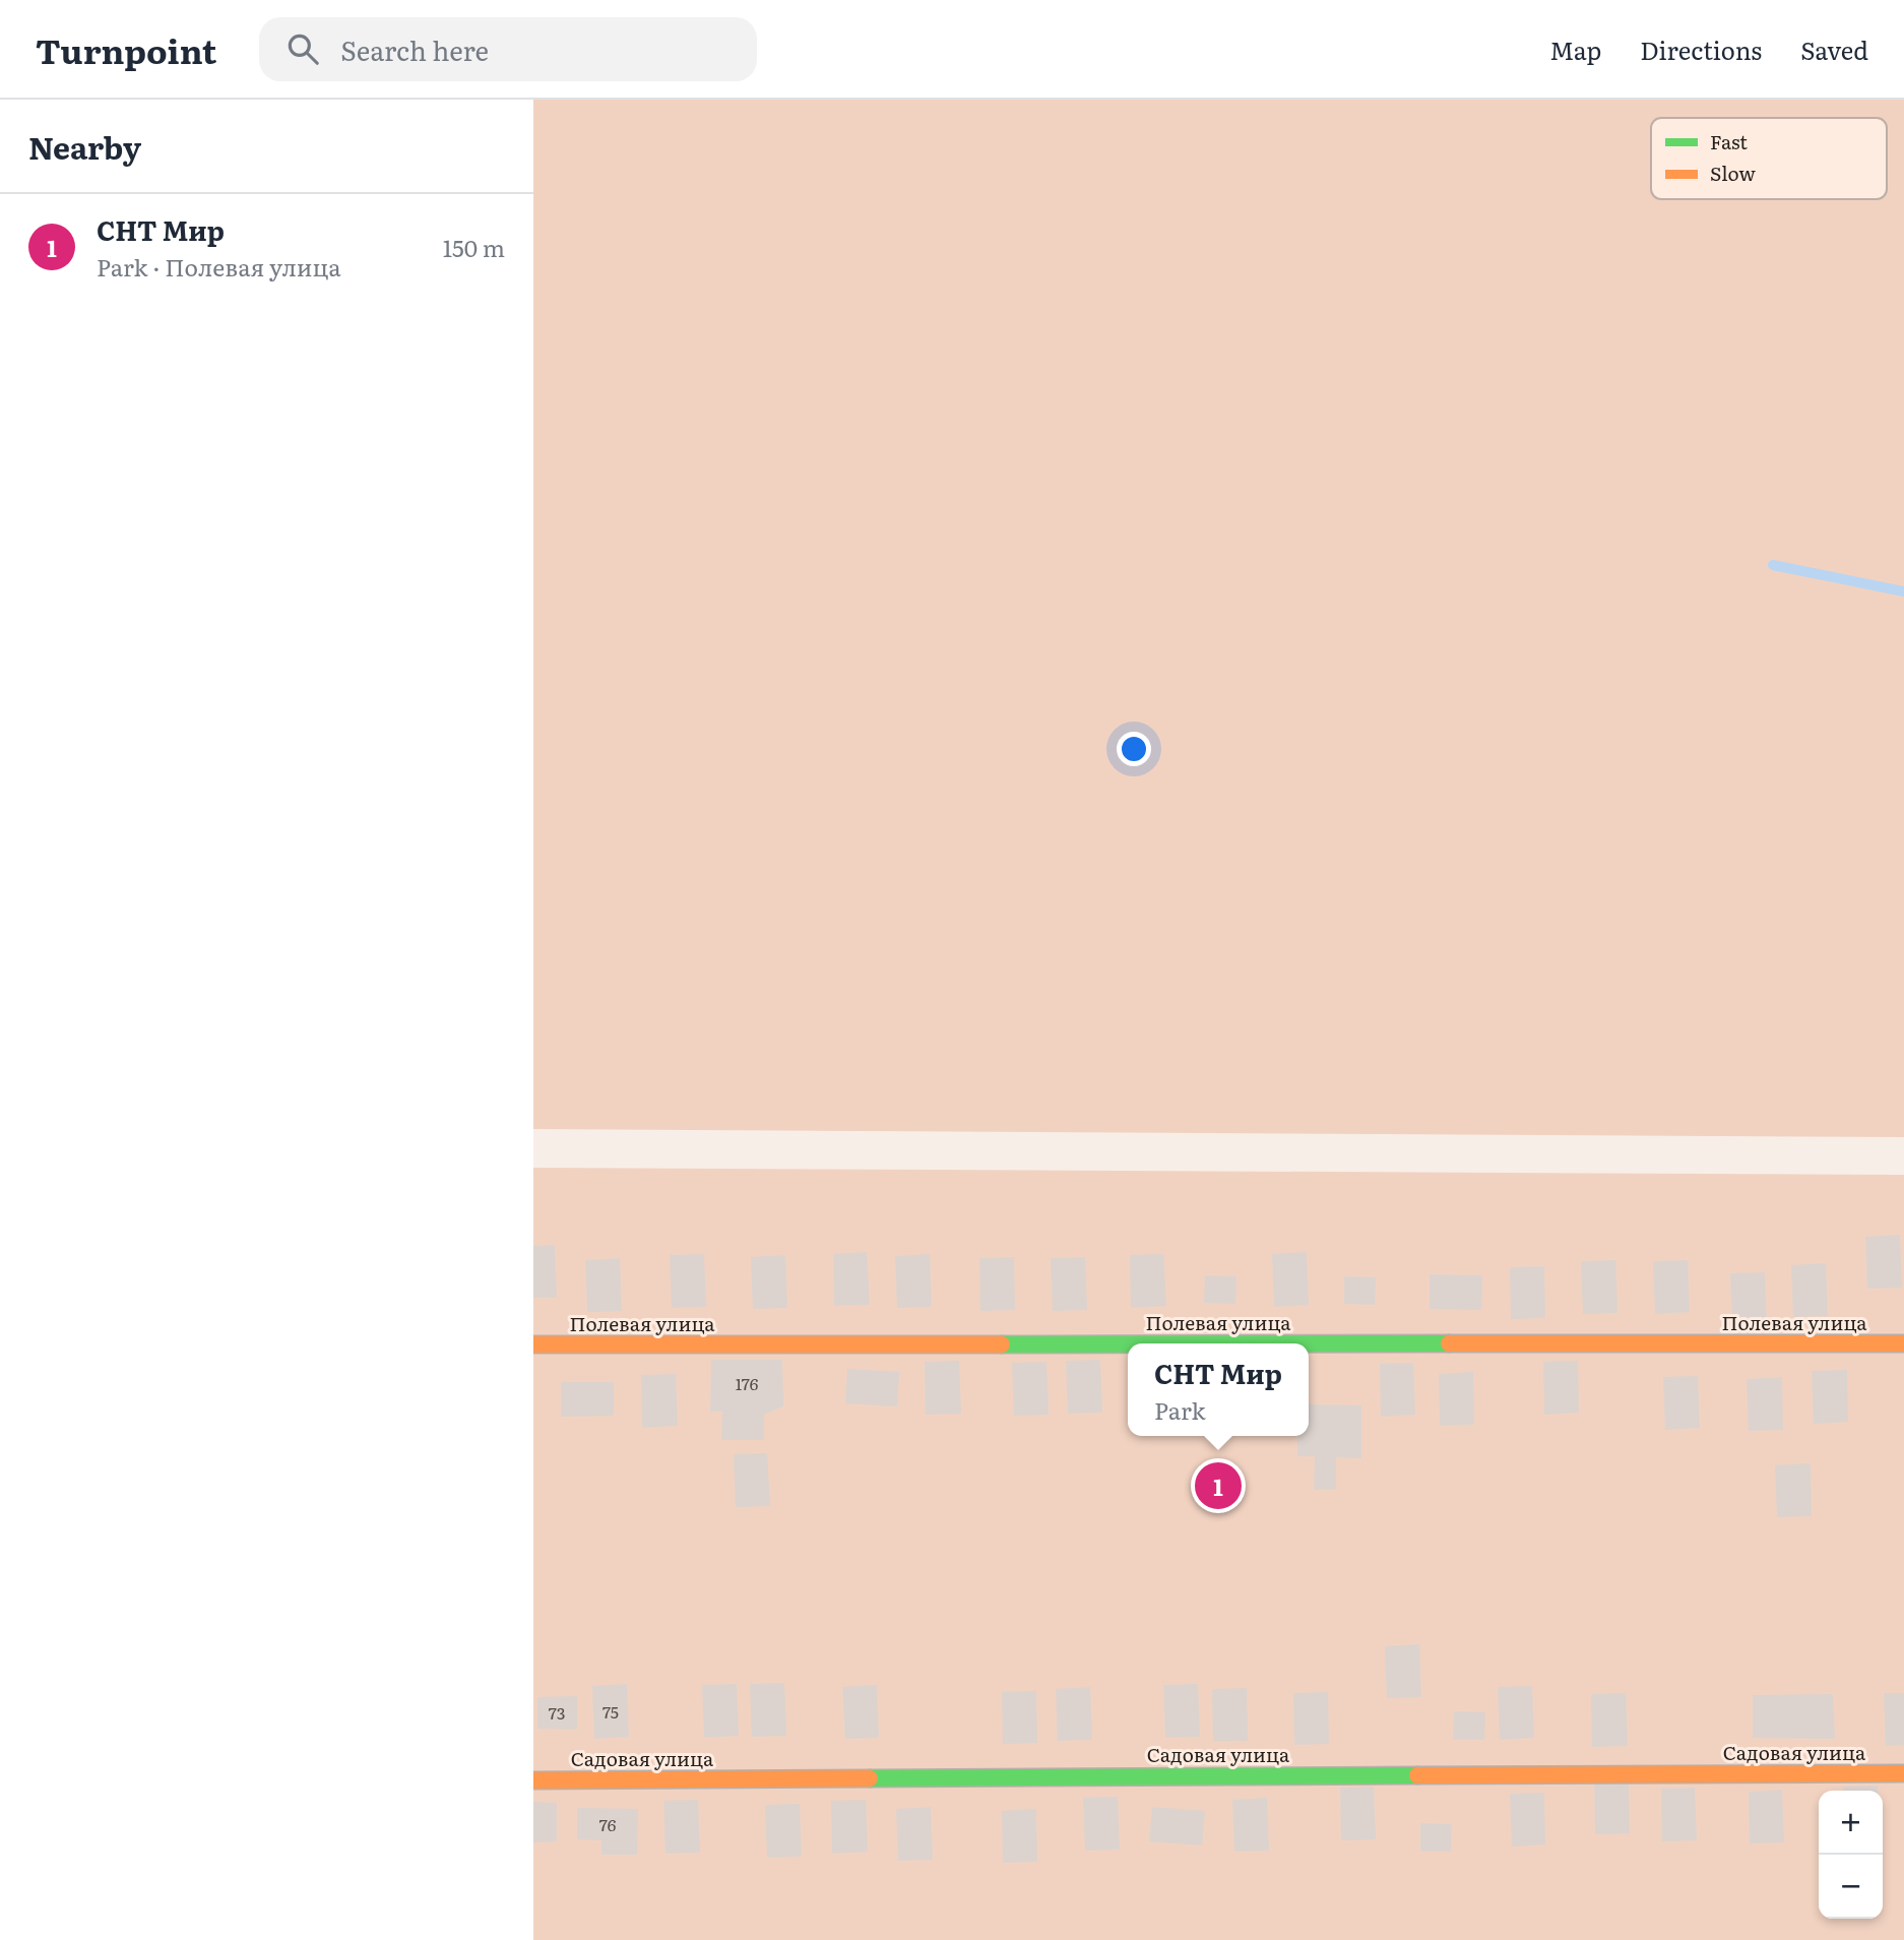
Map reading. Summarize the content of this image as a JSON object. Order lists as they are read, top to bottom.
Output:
{
  "streets": {
    "street": ["Полевая улица", "Садовая улица"]
  },
  "house_numbers": [
    "176",
    "75",
    "73",
    "76"
  ],
  "legend": ["Fast", "Slow"],
  "page": {
    "header": "Turnpoint",
    "search": "Search here",
    "nav": ["Map", "Directions", "Saved"],
    "heading": "Nearby",
    "list": [
      {
        "mark": "1",
        "name": "СНТ Мир",
        "note": "Park · Полевая улица",
        "value": "150 m"
      }
    ],
    "popup": ["СНТ Мир", "Park"],
    "pins": "1",
    "map_buttons": ["+", "−"]
  }
}
